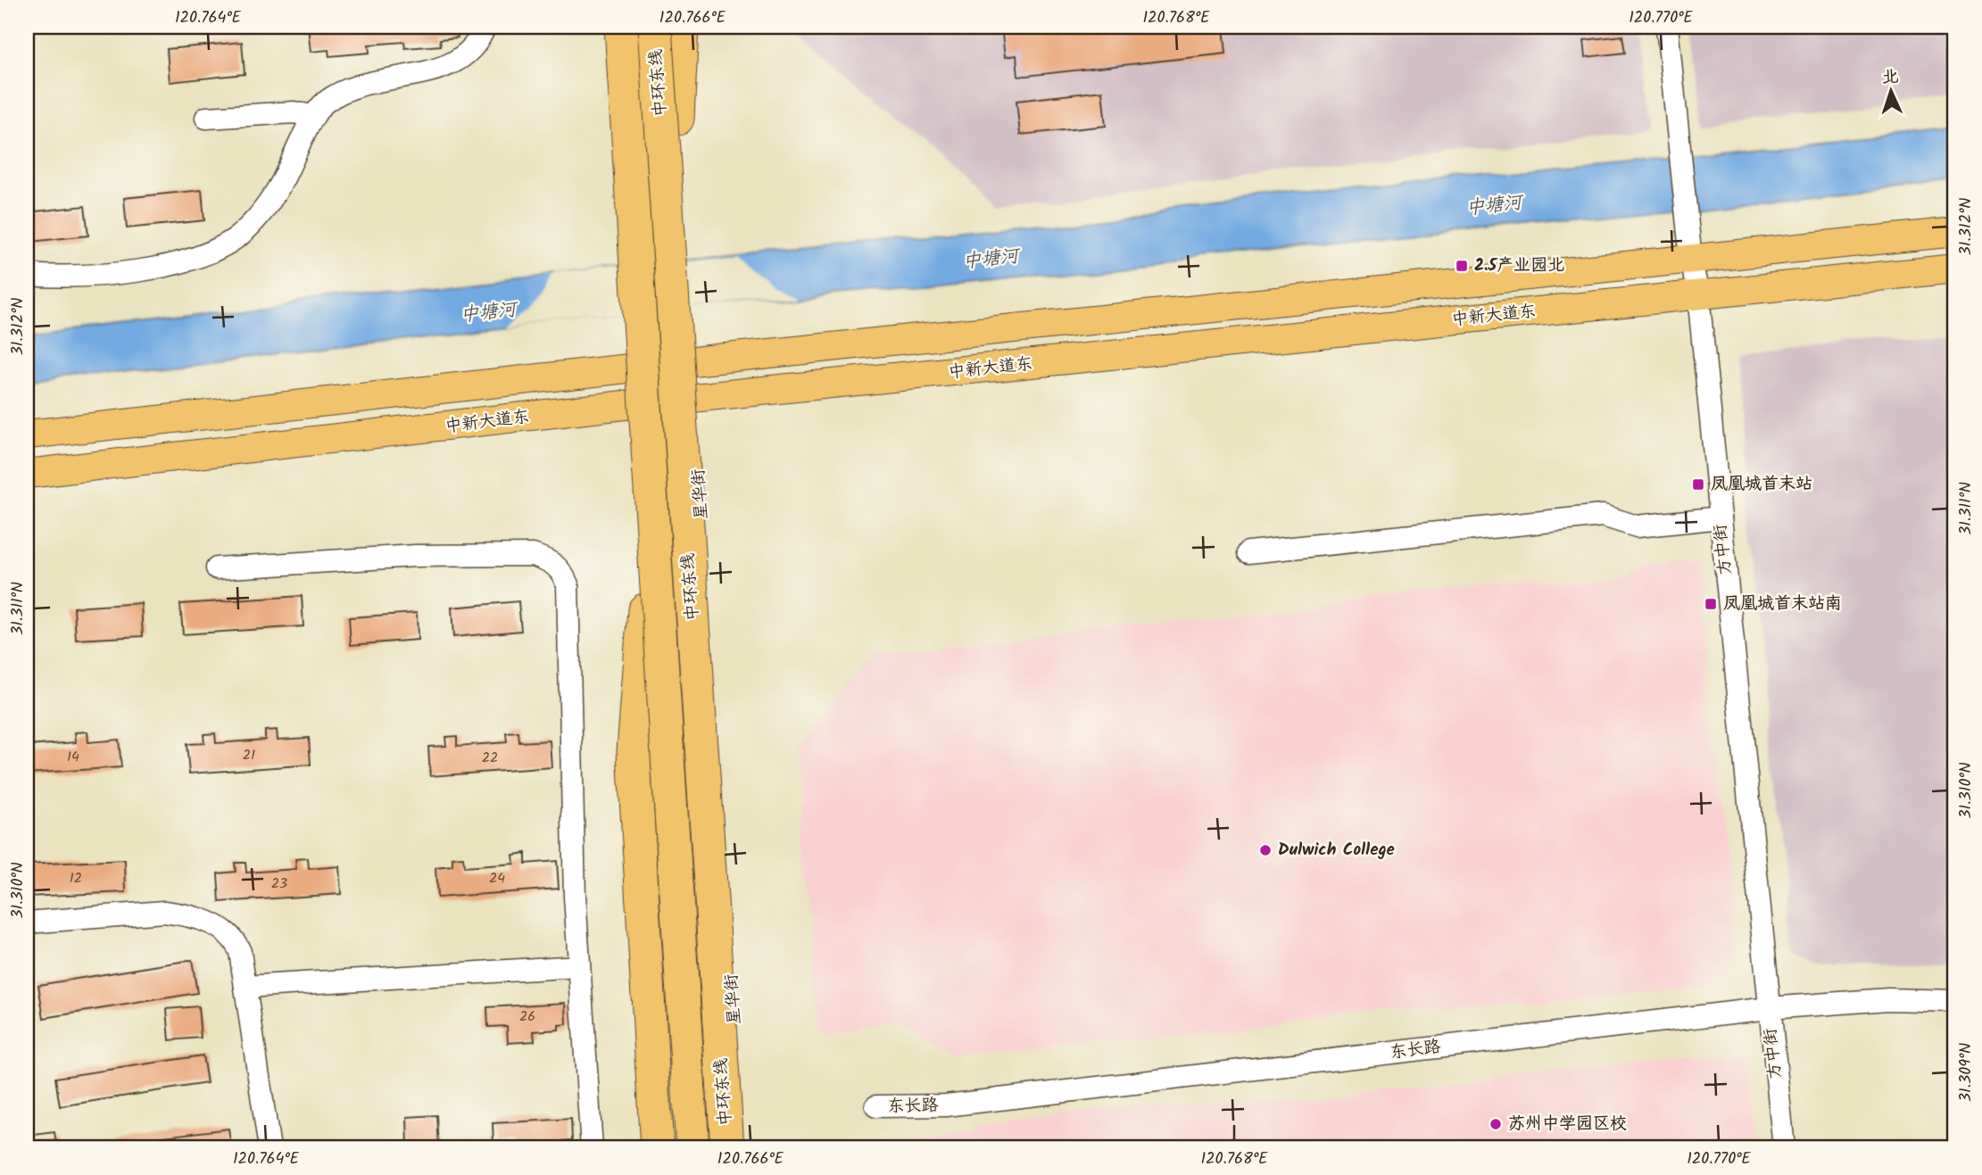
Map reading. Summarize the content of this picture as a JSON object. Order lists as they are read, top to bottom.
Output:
{
  "streets": {
    "highway": ["中环东线"],
    "main road": ["中新大道东", "星华街"],
    "street": ["方中街", "东长路"]
  },
  "crossings": [
    ["中新大道东", "星华街"],
    ["中新大道东", "方中街"],
    ["方中街", "东长路"]
  ],
  "water": ["中塘河"],
  "places": {
    "transit": ["2.5产业园北", "凤凰城首末站", "凤凰城首末站南"],
    "other": ["Dulwich College", "苏州中学园区校"]
  },
  "house_numbers": [
    "21",
    "14",
    "22",
    "12",
    "24",
    "23",
    "26"
  ],
  "north": "top",
  "coordinates": [
    "120.764°E",
    "120.766°E",
    "120.768°E",
    "120.770°E",
    "31.312°N",
    "31.311°N",
    "31.310°N",
    "31.309°N"
  ]
}
